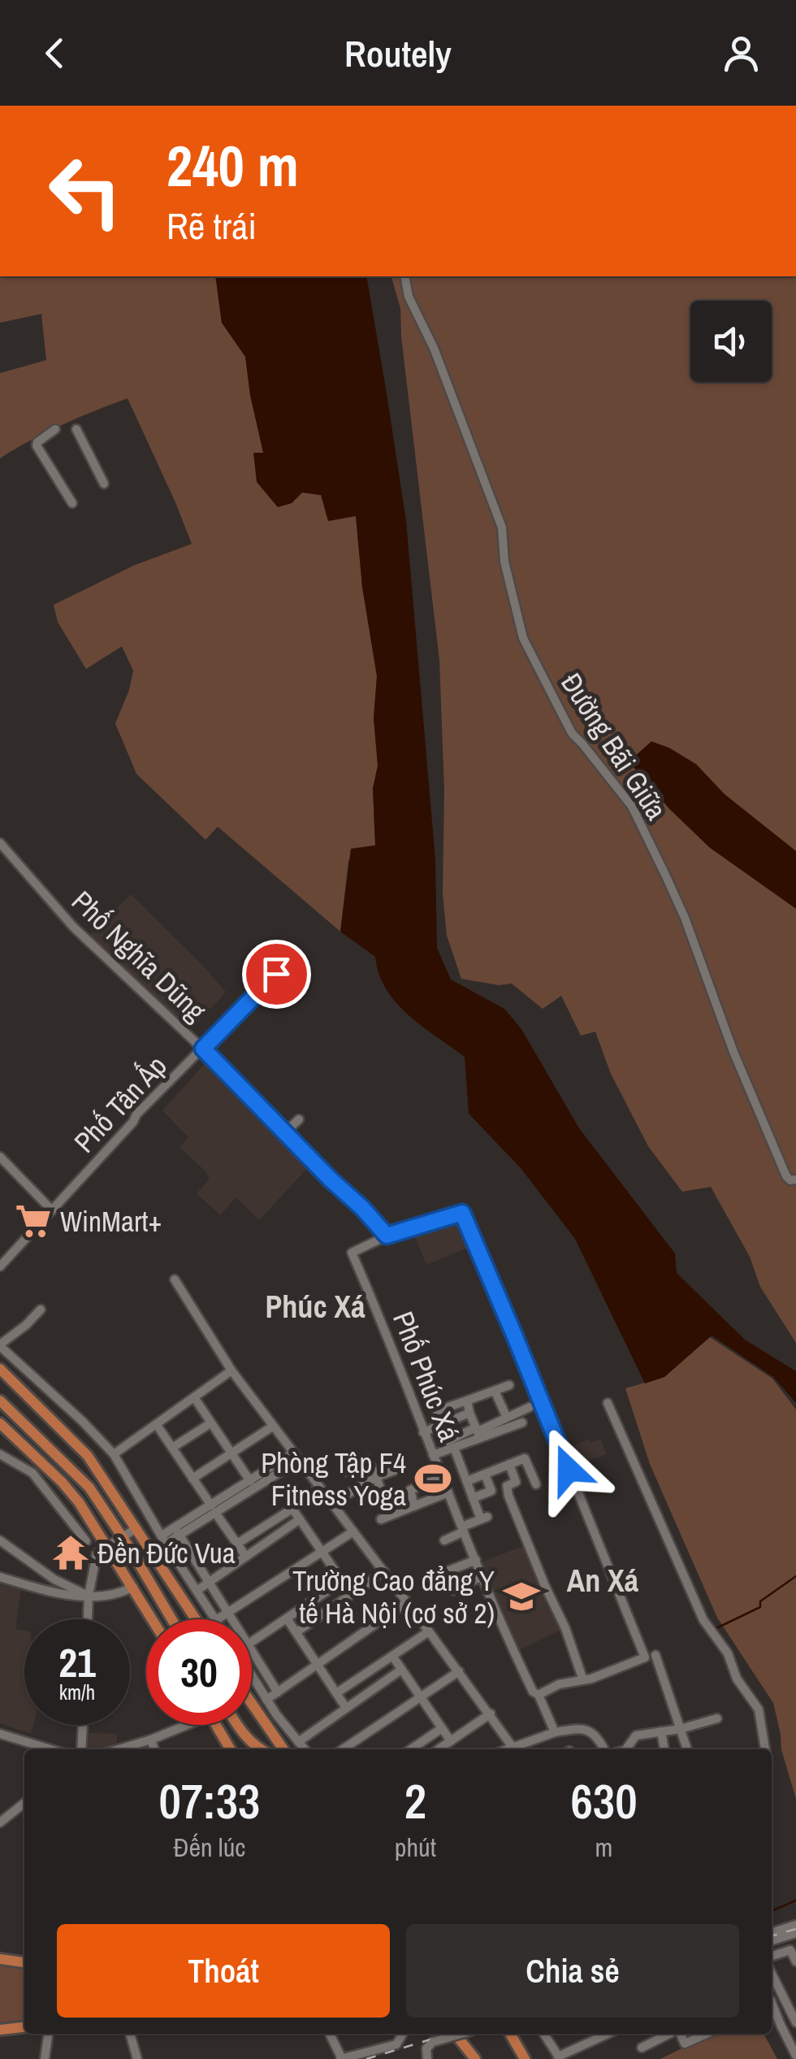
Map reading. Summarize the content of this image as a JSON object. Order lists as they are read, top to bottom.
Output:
{
  "streets": {
    "street": [
      "Đường Bãi Giữa",
      "Phố Nghĩa Dũng",
      "Phố Tân Ấp",
      "Phố Phúc Xá"
    ]
  },
  "crossings": [
    ["Phố Nghĩa Dũng", "Phố Tân Ấp"],
    ["Phố Nghĩa Dũng", "Phố Phúc Xá"]
  ],
  "districts": ["Phúc Xá", "An Xá"],
  "places": {
    "supermarket": ["WinMart+"],
    "sports": ["Phòng Tập F4 Fitness Yoga"],
    "temple": ["Đền Đức Vua"],
    "school or university": ["Trường Cao đẳng Y tế Hà Nội (cơ sở 2)"]
  },
  "page": {
    "header": "Routely",
    "turn": ["240 m", "Rẽ trái"],
    "speed": "21 km/h",
    "limit": "30",
    "eta": [
      "07:33",
      "Đến lúc",
      "2",
      "phút",
      "630",
      "m"
    ],
    "buttons": ["Thoát", "Chia sẻ"]
  }
}
